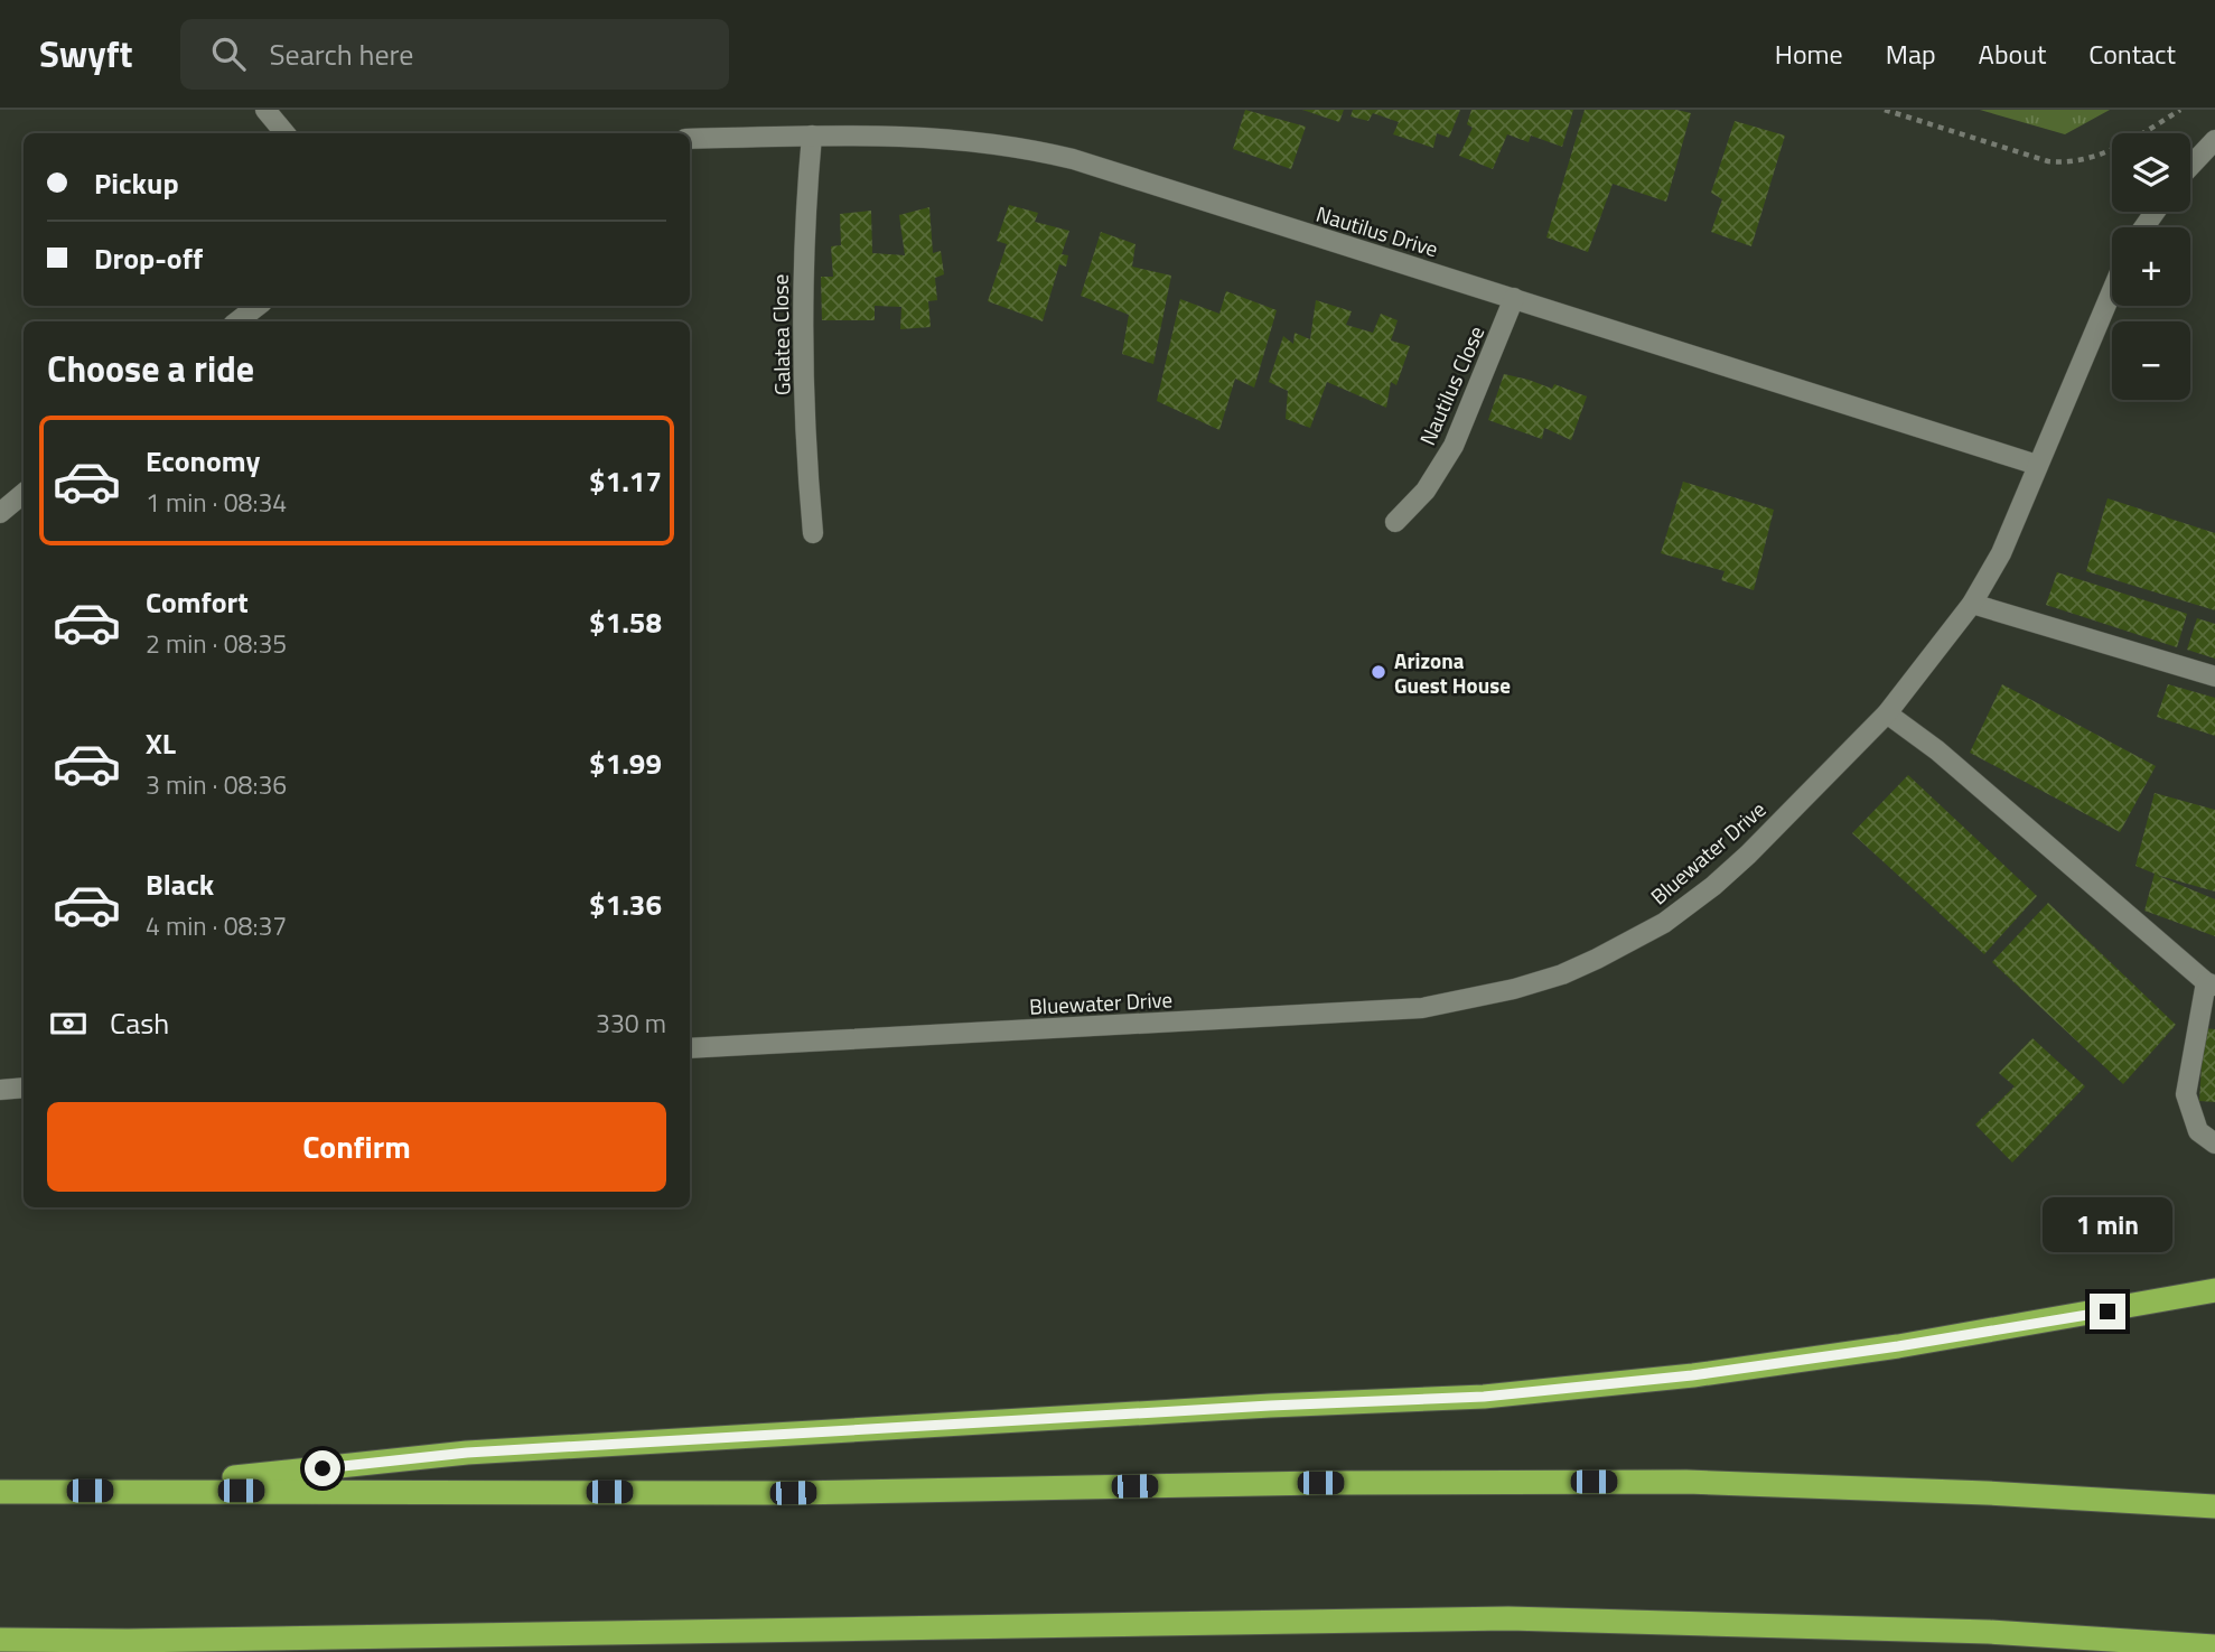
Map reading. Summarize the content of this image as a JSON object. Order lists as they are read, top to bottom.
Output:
{
  "streets": {
    "street": [
      "Nautilus Drive",
      "Galatea Close",
      "Nautilus Close",
      "Bluewater Drive"
    ]
  },
  "crossings": [
    ["Nautilus Drive", "Galatea Close"],
    ["Nautilus Drive", "Nautilus Close"],
    ["Nautilus Drive", "Bluewater Drive"]
  ],
  "places": ["Arizona Guest House"],
  "page": {
    "header": "Swyft",
    "search": "Search here",
    "nav": [
      "Home",
      "Map",
      "About",
      "Contact"
    ],
    "map_buttons": ["+", "−"],
    "banner": ["Pickup", "Drop-off"],
    "heading": "Choose a ride",
    "list": [
      {
        "name": "Economy",
        "note": "1 min · 08:34",
        "value": "$1.17"
      },
      {
        "name": "Comfort",
        "note": "2 min · 08:35",
        "value": "$1.58"
      },
      {
        "name": "XL",
        "note": "3 min · 08:36",
        "value": "$1.99"
      },
      {
        "name": "Black",
        "note": "4 min · 08:37",
        "value": "$1.36"
      }
    ],
    "pay": ["Cash", "330 m"],
    "buttons": "Confirm",
    "bubble": "1 min"
  }
}
